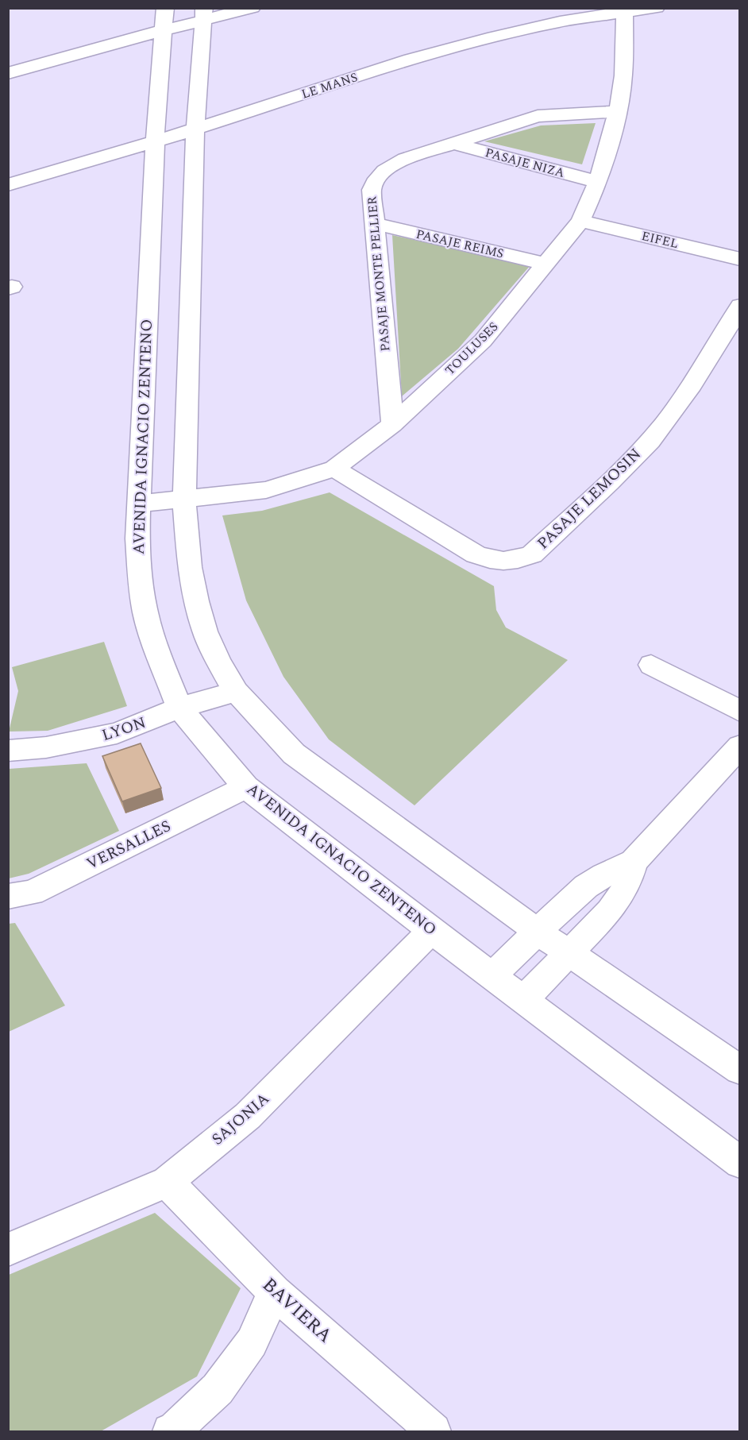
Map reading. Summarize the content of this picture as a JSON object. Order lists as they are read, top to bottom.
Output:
{
  "streets": {
    "street": [
      "LE MANS",
      "PASAJE NIZA",
      "EIFEL",
      "PASAJE REIMS",
      "PASAJE MONTE PELLIER",
      "TOULUSES",
      "AVENIDA IGNACIO ZENTENO",
      "PASAJE LEMOSIN",
      "LYON",
      "VERSALLES",
      "SAJONIA",
      "BAVIERA"
    ]
  },
  "crossings": [
    ["LE MANS", "TOULUSES"],
    ["LE MANS", "AVENIDA IGNACIO ZENTENO"],
    ["PASAJE NIZA", "PASAJE MONTE PELLIER"],
    ["PASAJE NIZA", "TOULUSES"],
    ["EIFEL", "TOULUSES"],
    ["PASAJE REIMS", "PASAJE MONTE PELLIER"],
    ["PASAJE REIMS", "TOULUSES"],
    ["PASAJE MONTE PELLIER", "TOULUSES"],
    ["TOULUSES", "AVENIDA IGNACIO ZENTENO"],
    ["TOULUSES", "PASAJE LEMOSIN"],
    ["AVENIDA IGNACIO ZENTENO", "LYON"],
    ["AVENIDA IGNACIO ZENTENO", "VERSALLES"],
    ["AVENIDA IGNACIO ZENTENO", "SAJONIA"],
    ["SAJONIA", "BAVIERA"]
  ]
}
